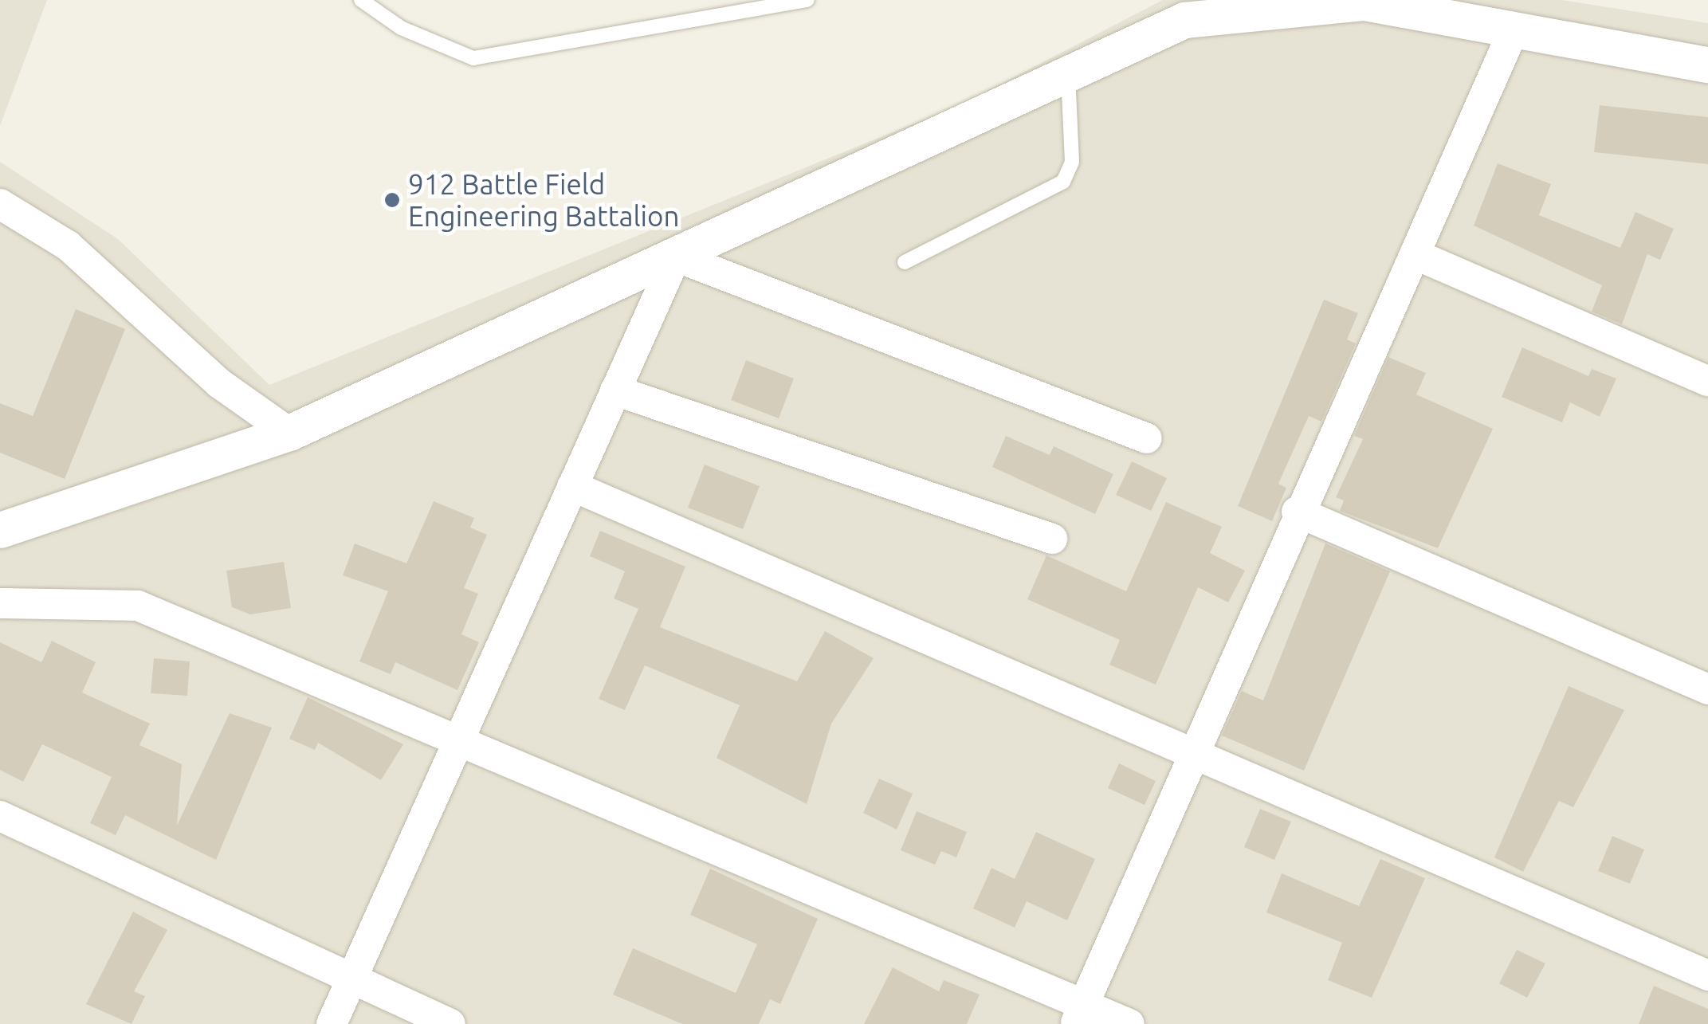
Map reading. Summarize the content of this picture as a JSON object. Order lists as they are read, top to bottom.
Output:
{
  "places": ["912 Battle Field Engineering Battalion"]
}
